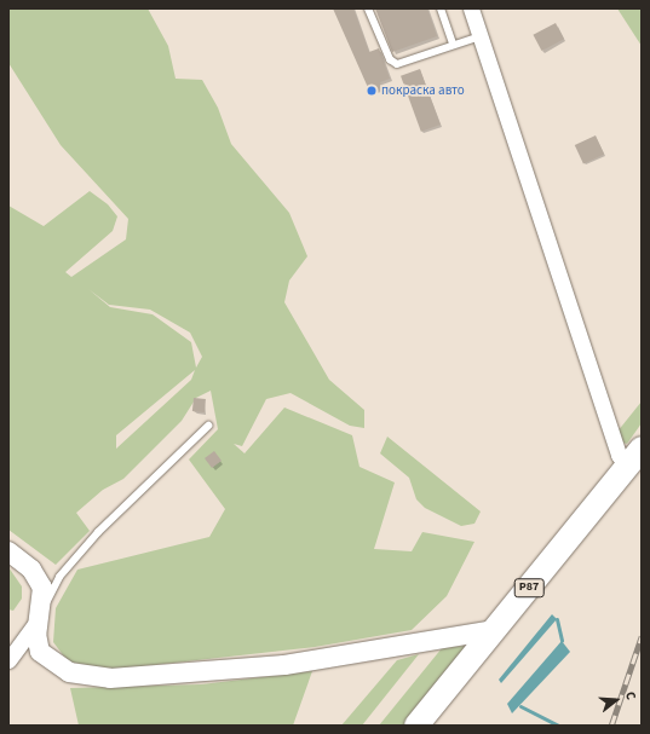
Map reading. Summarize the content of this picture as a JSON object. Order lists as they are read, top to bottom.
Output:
{
  "streets": {
    "main road": ["Р87"]
  },
  "places": ["покраска авто"],
  "north": "right"
}
